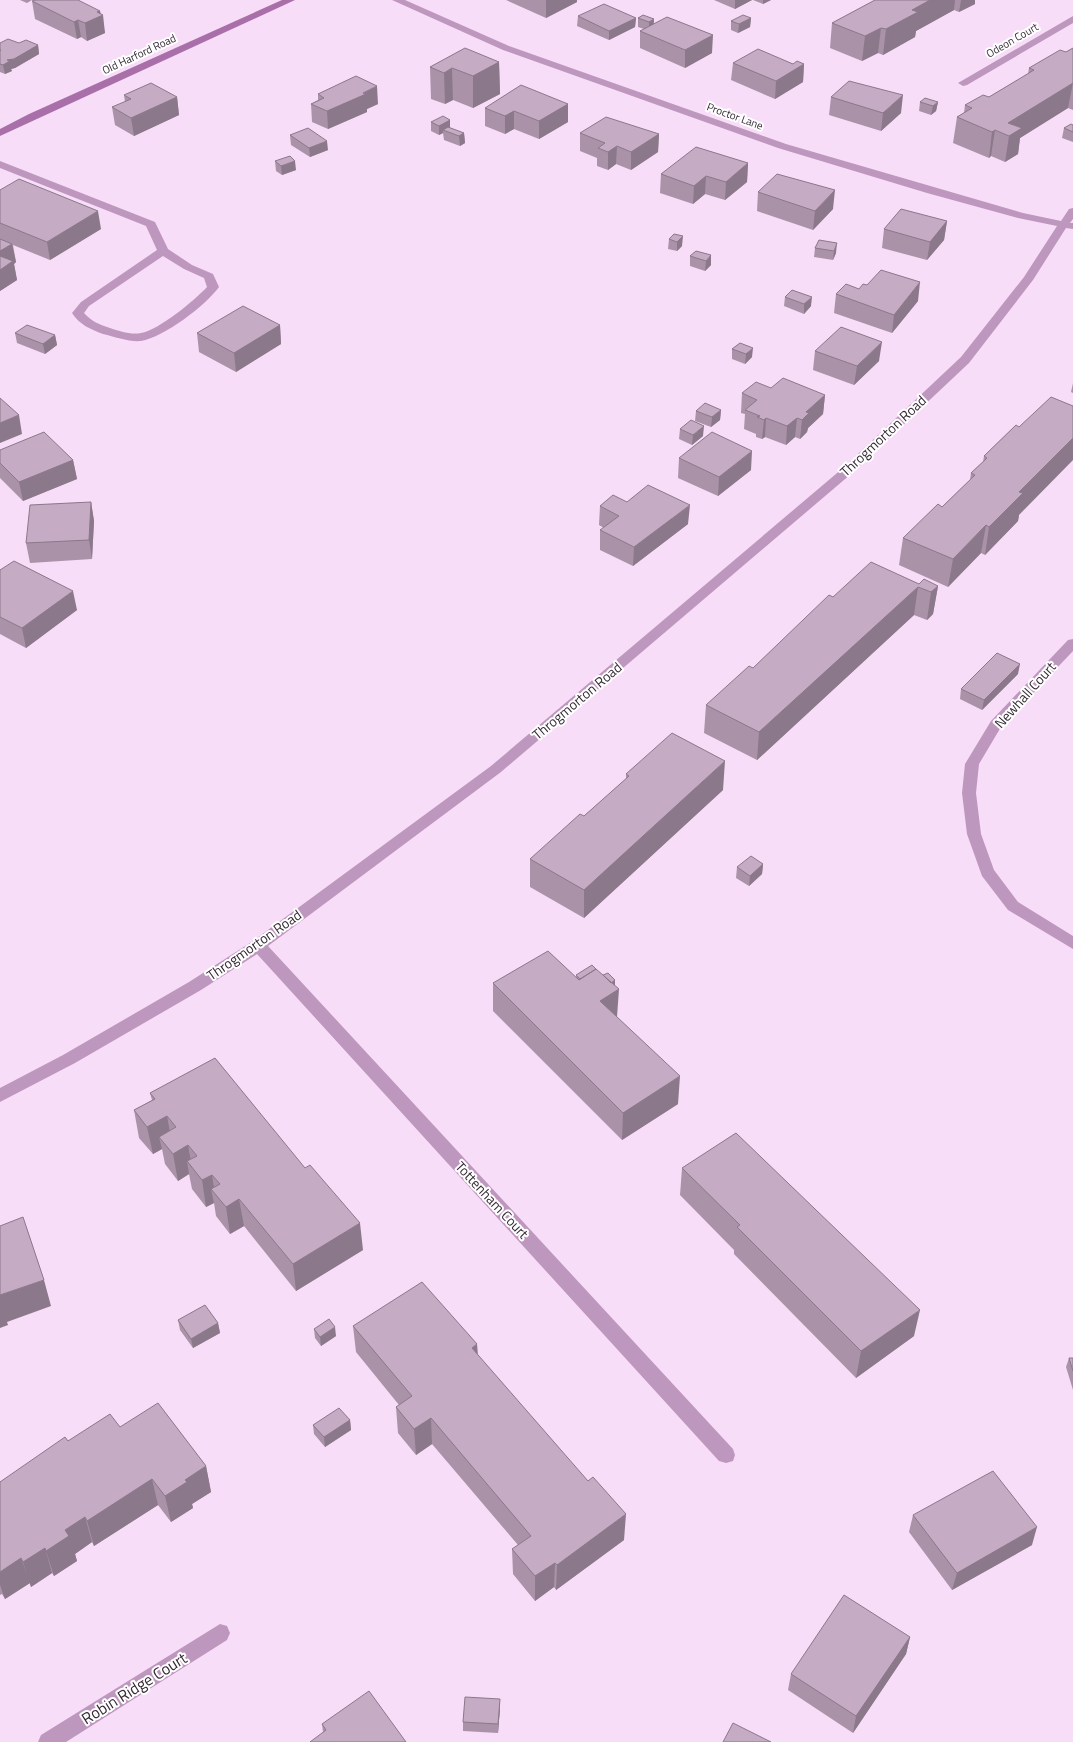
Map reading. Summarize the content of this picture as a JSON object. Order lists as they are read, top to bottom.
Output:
{
  "streets": {
    "street": [
      "Odeon Court",
      "Old Harford Road",
      "Proctor Lane",
      "Throgmorton Road",
      "Newhall Court",
      "Tottenham Court",
      "Robin Ridge Court"
    ]
  },
  "crossings": [
    ["Proctor Lane", "Throgmorton Road"],
    ["Throgmorton Road", "Tottenham Court"]
  ]
}
